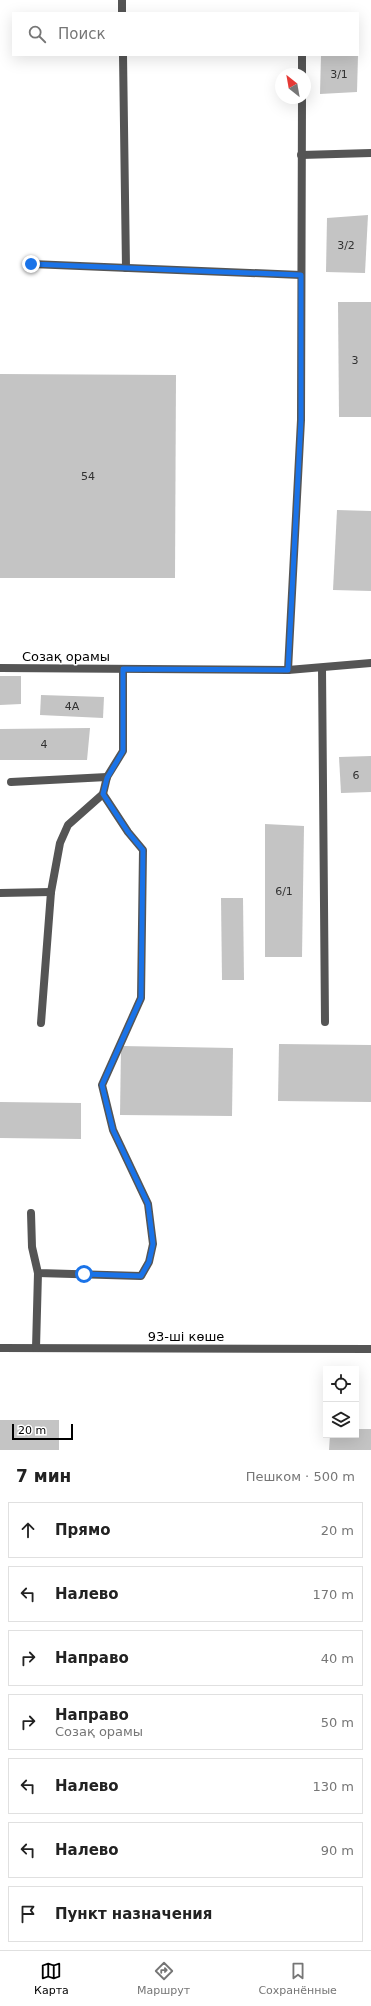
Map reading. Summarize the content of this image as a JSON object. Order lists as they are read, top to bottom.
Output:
{
  "streets": {
    "lane": ["Созақ орамы", "93-ші көше"]
  },
  "house_numbers": [
    "3/1",
    "3/2",
    "3",
    "54",
    "4А",
    "4",
    "6",
    "6/1"
  ],
  "scale_bar": "20 m",
  "north": "top left",
  "page": {
    "search": "Поиск",
    "scale": "20 m",
    "heading": ["7 мин", "Пешком · 500 m"],
    "list": [
      ["Прямо", "20 m"],
      ["Налево", "170 m"],
      ["Направо", "40 m"],
      ["Направо", "Созақ орамы", "50 m"],
      ["Налево", "130 m"],
      ["Налево", "90 m"],
      "Пункт назначения"
    ],
    "nav": ["Карта", "Маршрут", "Сохранённые"]
  }
}
